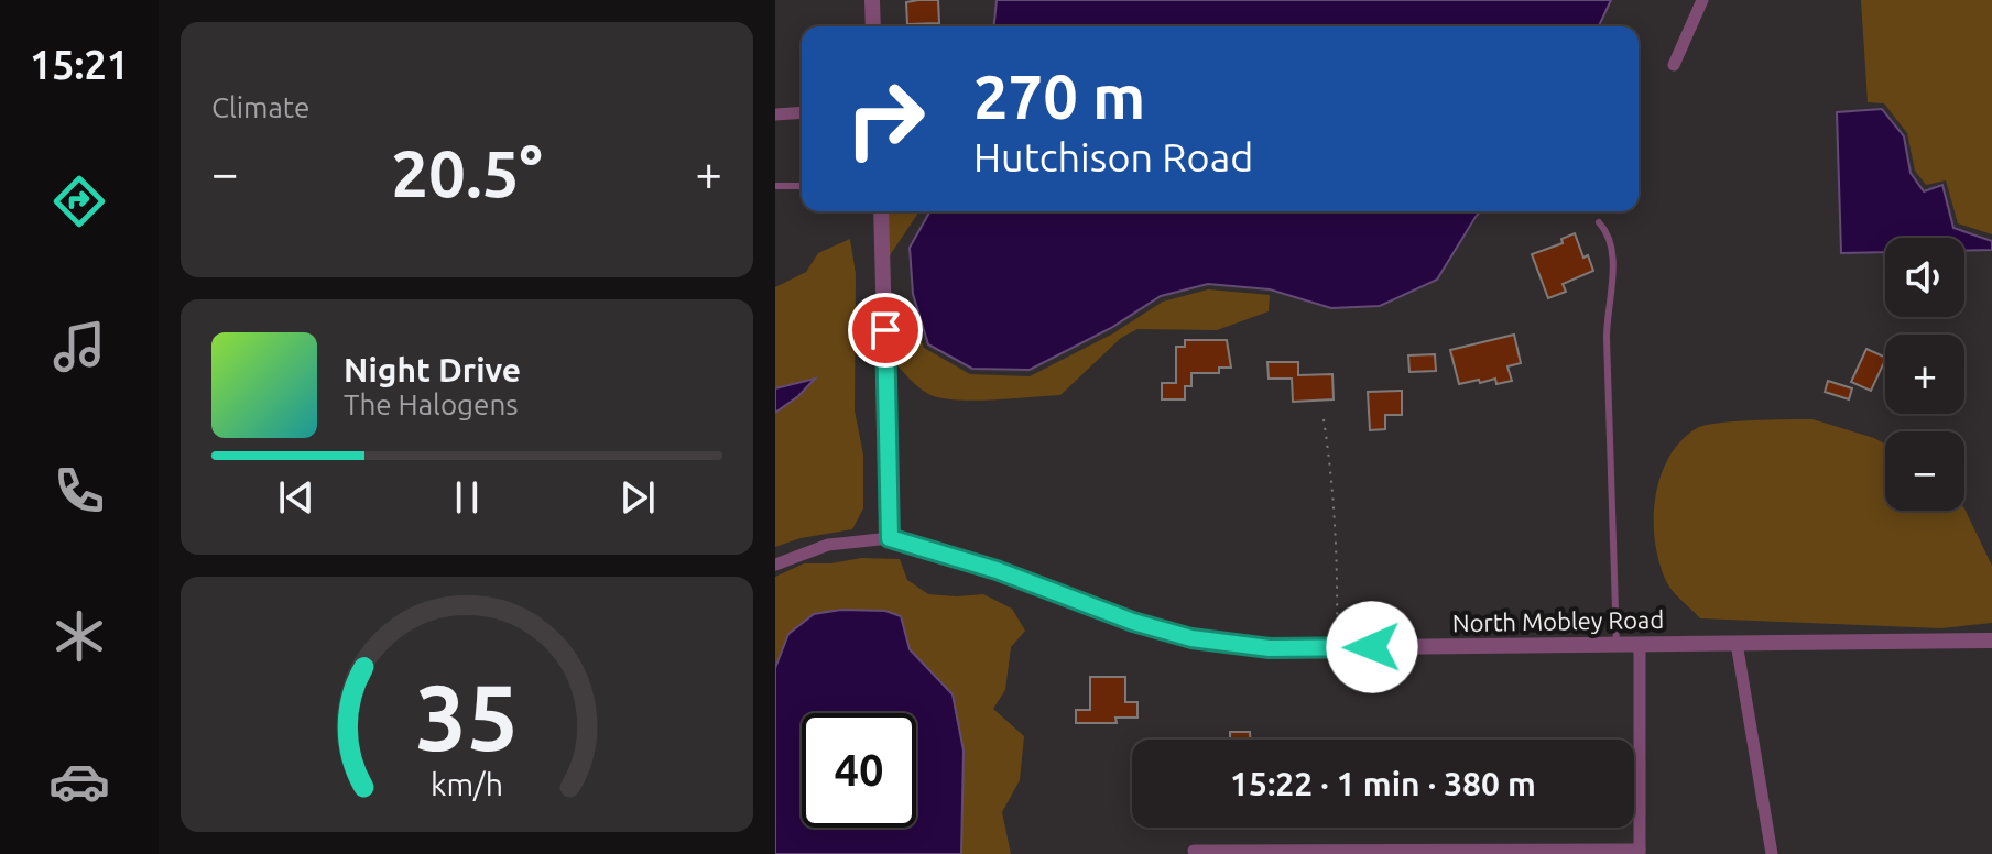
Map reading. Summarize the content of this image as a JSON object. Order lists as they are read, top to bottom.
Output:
{
  "streets": {
    "street": ["North Mobley Road"]
  },
  "page": {
    "tabs": "15:21",
    "tile": "Climate",
    "turn": ["270 m", "Hutchison Road"],
    "heat": ["−", "20.5°", "+"],
    "map_buttons": ["+", "−"],
    "song": ["Night Drive", "The Halogens"],
    "limit": "40",
    "trip": "15:22 · 1 min · 380 m",
    "gauge": ["35", "km/h"]
  }
}
